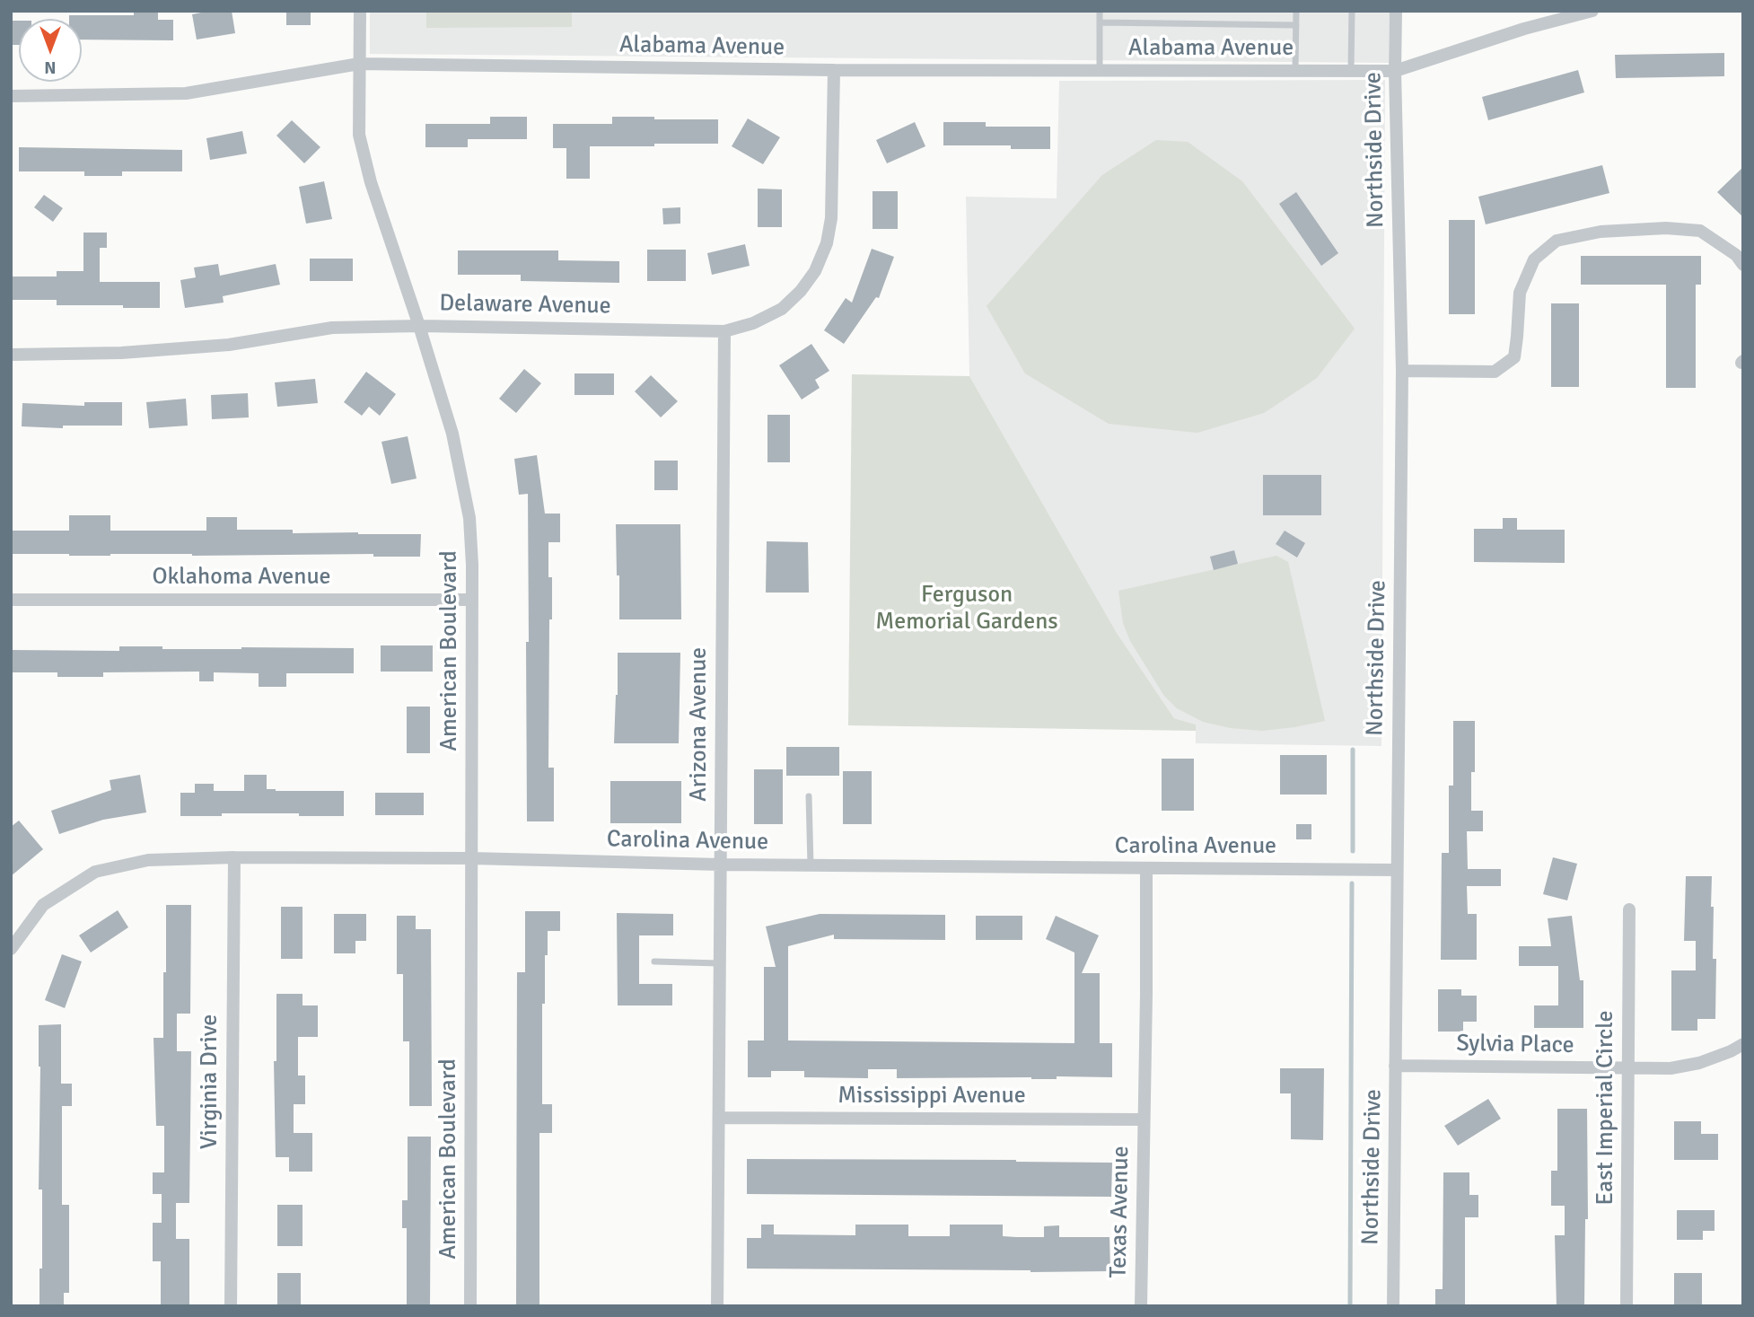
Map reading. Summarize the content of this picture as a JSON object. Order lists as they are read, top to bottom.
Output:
{
  "streets": {
    "street": [
      "Alabama Avenue",
      "Northside Drive",
      "Delaware Avenue",
      "Oklahoma Avenue",
      "American Boulevard",
      "Arizona Avenue",
      "Carolina Avenue",
      "Sylvia Place",
      "Virginia Drive",
      "Mississippi Avenue",
      "East Imperial Circle",
      "Texas Avenue"
    ]
  },
  "crossings": [
    ["Alabama Avenue", "Northside Drive"],
    ["Alabama Avenue", "Delaware Avenue"],
    ["Alabama Avenue", "American Boulevard"],
    ["Northside Drive", "Carolina Avenue"],
    ["Northside Drive", "Sylvia Place"],
    ["Delaware Avenue", "American Boulevard"],
    ["Delaware Avenue", "Arizona Avenue"],
    ["Oklahoma Avenue", "American Boulevard"],
    ["American Boulevard", "Carolina Avenue"],
    ["Arizona Avenue", "Carolina Avenue"],
    ["Arizona Avenue", "Mississippi Avenue"],
    ["Carolina Avenue", "Virginia Drive"],
    ["Carolina Avenue", "Texas Avenue"],
    ["Sylvia Place", "East Imperial Circle"],
    ["Mississippi Avenue", "Texas Avenue"]
  ],
  "parks": ["Ferguson Memorial Gardens"],
  "north": "bottom"
}
